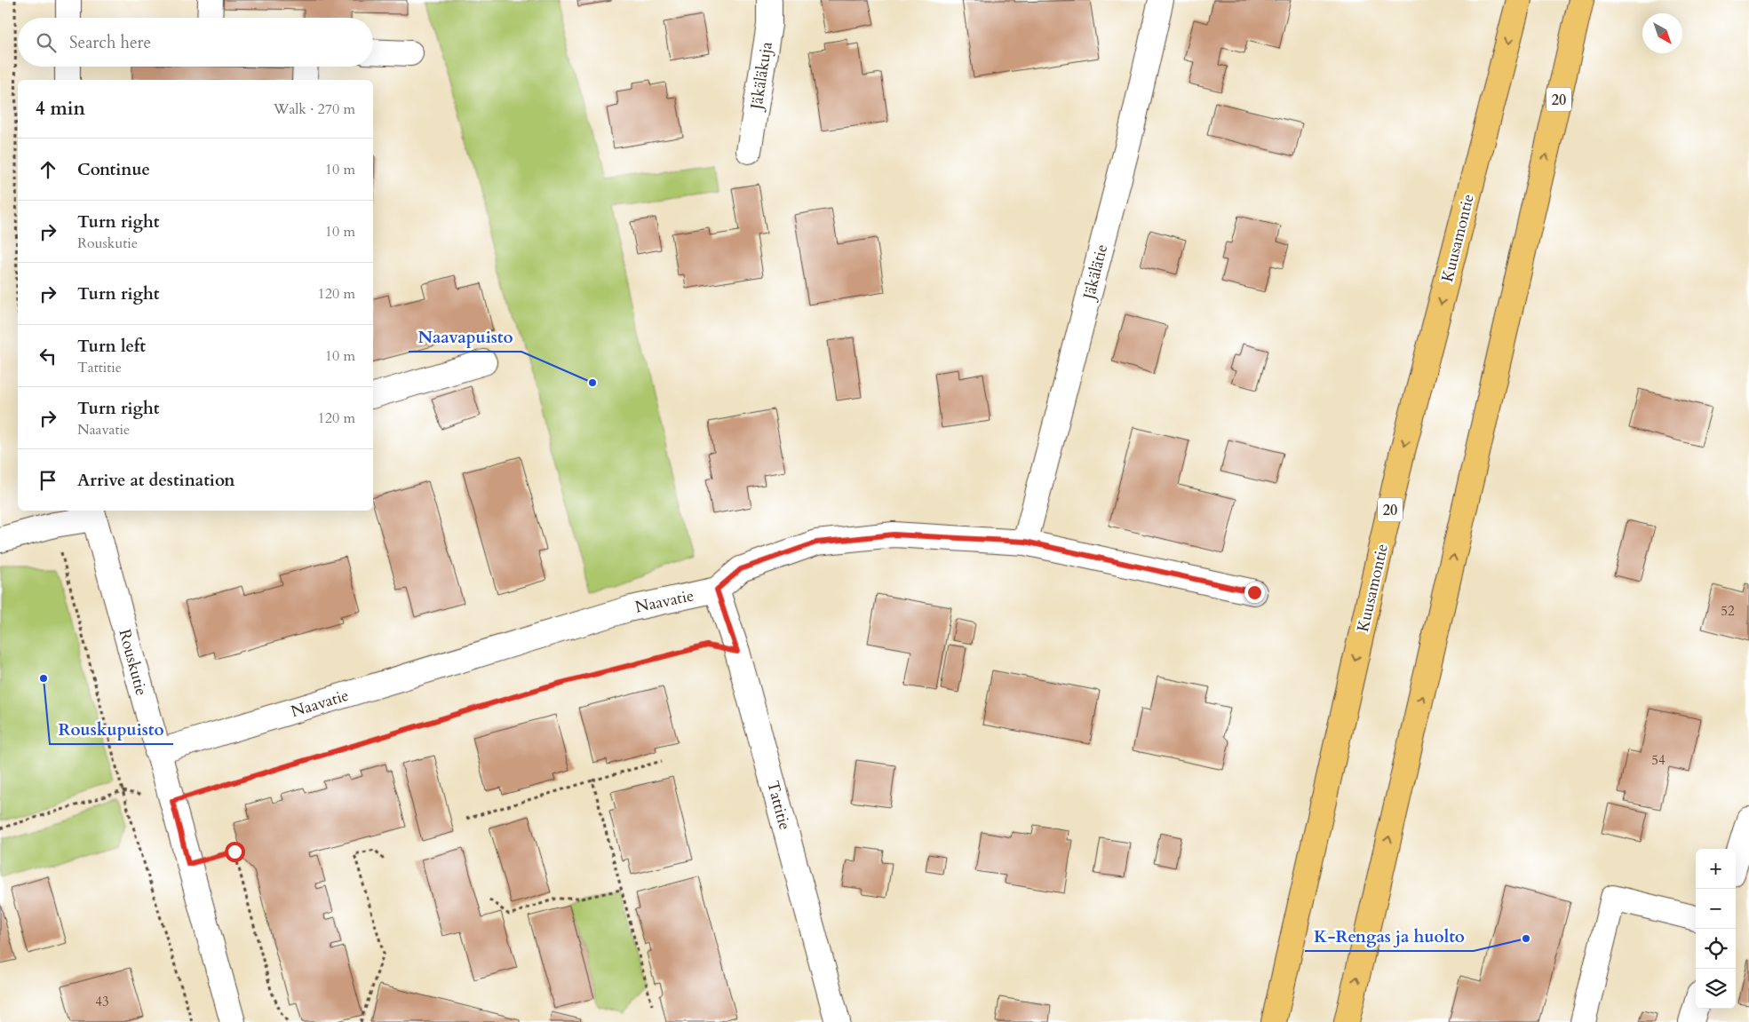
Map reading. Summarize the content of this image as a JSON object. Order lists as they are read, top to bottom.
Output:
{
  "streets": {
    "highway": ["20", "Kuusamontie"],
    "street": [
      "Jäkäläkuja",
      "Jäkälätie",
      "Naavatie",
      "Rouskutie",
      "Tattitie"
    ]
  },
  "crossings": [
    ["Jäkälätie", "Naavatie"],
    ["Naavatie", "Rouskutie"],
    ["Naavatie", "Tattitie"]
  ],
  "places": ["Naavapuisto", "Rouskupuisto", "K-Rengas ja huolto"],
  "house_numbers": ["52", "54", "43"],
  "north": "bottom right",
  "page": {
    "search": "Search here",
    "heading": ["4 min", "Walk · 270 m"],
    "list": [
      ["Continue", "10 m"],
      ["Turn right", "Rouskutie", "10 m"],
      ["Turn right", "120 m"],
      ["Turn left", "Tattitie", "10 m"],
      ["Turn right", "Naavatie", "120 m"],
      "Arrive at destination"
    ],
    "map_buttons": ["+", "−"]
  }
}
